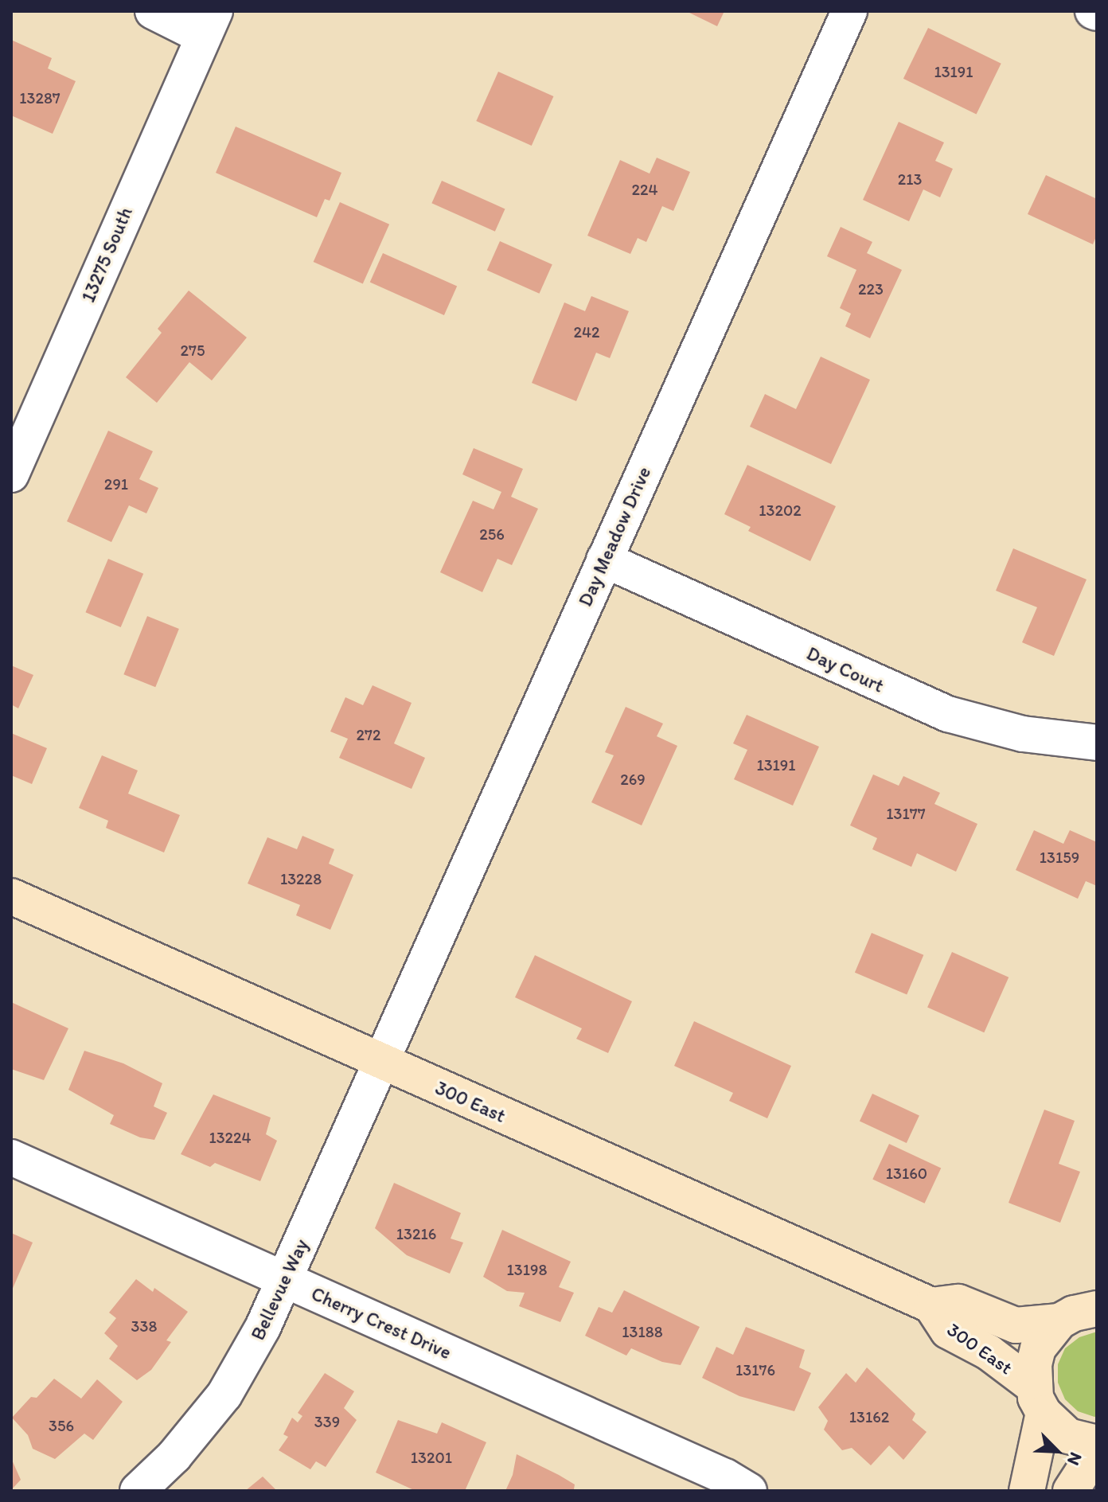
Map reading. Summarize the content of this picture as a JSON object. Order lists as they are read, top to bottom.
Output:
{
  "streets": {
    "main road": ["300 East"],
    "street": [
      "13275 South",
      "Day Meadow Drive",
      "Day Court",
      "Bellevue Way",
      "Cherry Crest Drive"
    ]
  },
  "crossings": [
    ["Day Meadow Drive", "Day Court"],
    ["Day Meadow Drive", "300 East"],
    ["Day Meadow Drive", "Bellevue Way"],
    ["300 East", "Bellevue Way"],
    ["Bellevue Way", "Cherry Crest Drive"]
  ],
  "house_numbers": [
    "13191",
    "13287",
    "213",
    "224",
    "223",
    "242",
    "275",
    "291",
    "13202",
    "256",
    "272",
    "13191",
    "269",
    "13177",
    "13159",
    "13228",
    "13224",
    "13160",
    "13216",
    "13198",
    "338",
    "13188",
    "13176",
    "13162",
    "339",
    "356",
    "13201"
  ],
  "north": "bottom right"
}
